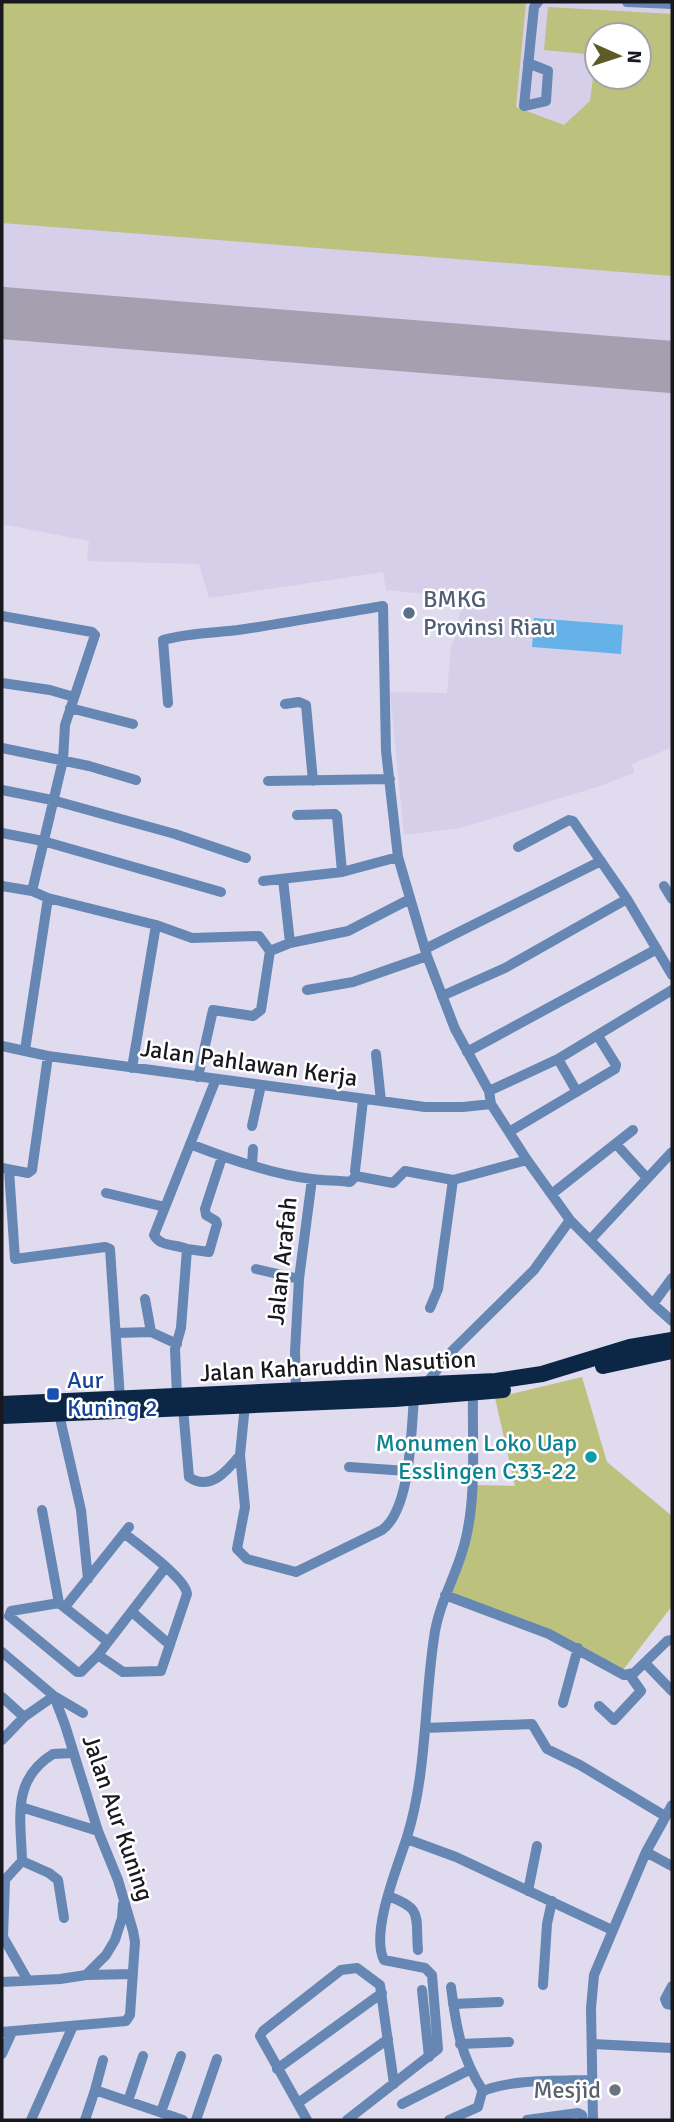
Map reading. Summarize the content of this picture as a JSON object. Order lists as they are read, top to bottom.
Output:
{
  "streets": {
    "highway": ["Jalan Kaharuddin Nasution"],
    "street": ["Jalan Pahlawan Kerja", "Jalan Arafah", "Jalan Aur Kuning"]
  },
  "crossings": [
    ["Jalan Arafah", "Jalan Kaharuddin Nasution"]
  ],
  "places": {
    "other": ["BMKG Provinsi Riau", "Monumen Loko Uap Esslingen C33-22", "Mesjid"],
    "transit": ["Aur Kuning 2"]
  },
  "north": "right"
}
